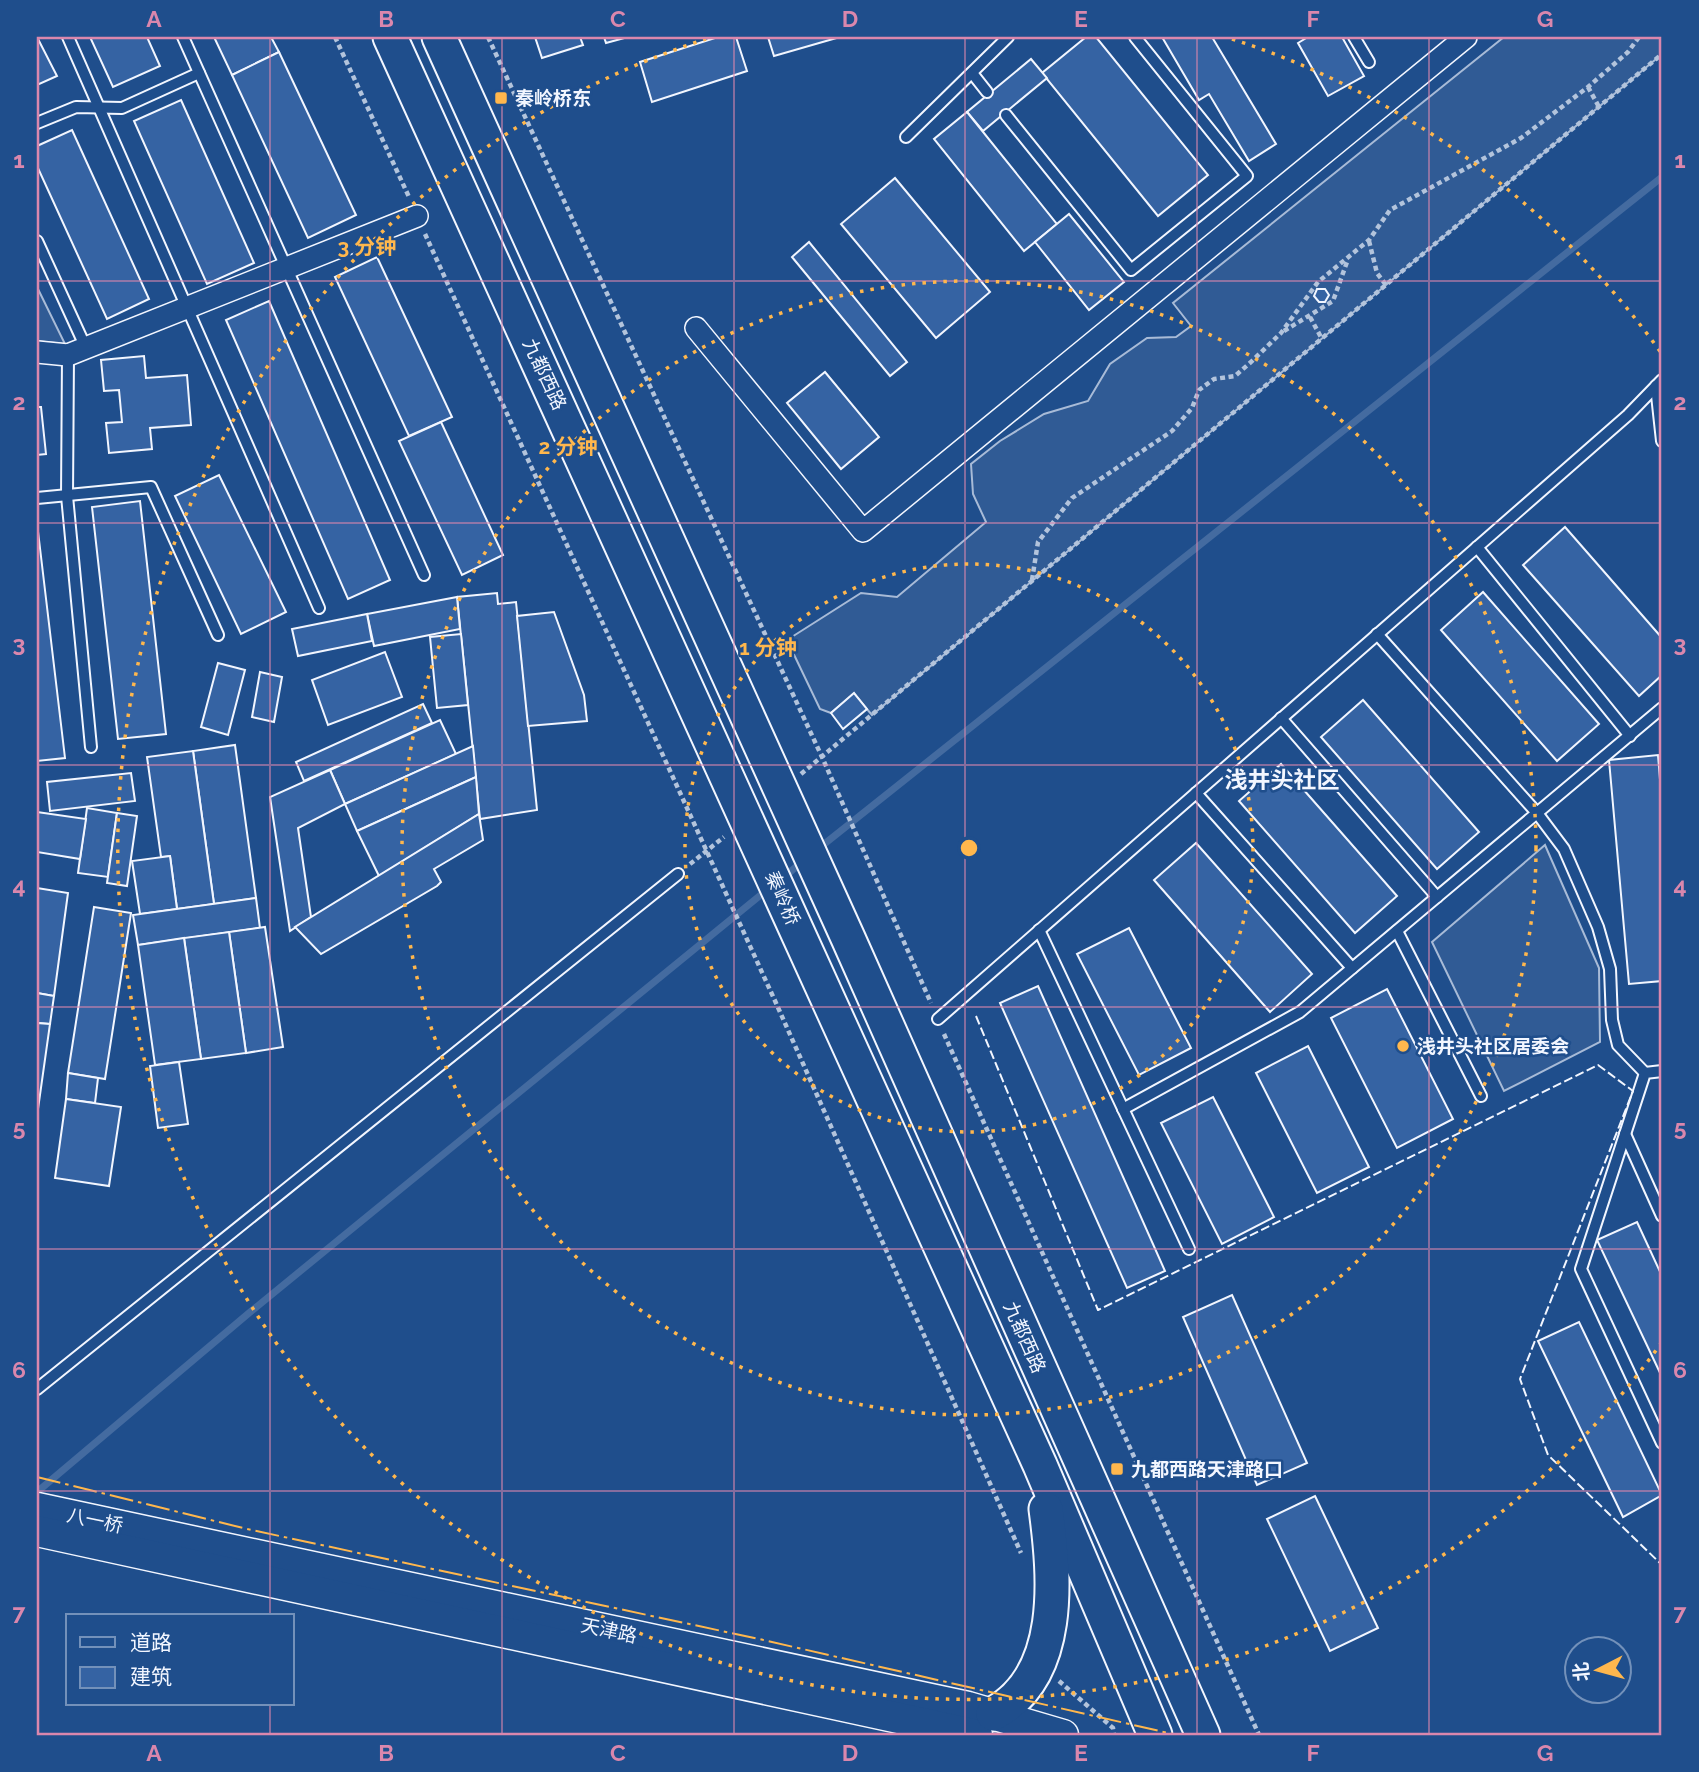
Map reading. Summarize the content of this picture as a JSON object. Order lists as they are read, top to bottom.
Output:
{
  "streets": {
    "main road": [
      "九都西路",
      "秦岭桥",
      "八一桥",
      "天津路"
    ]
  },
  "crossings": [
    ["九都西路", "秦岭桥"],
    ["八一桥", "天津路"]
  ],
  "districts": ["浅井头社区"],
  "places": {
    "transit": ["秦岭桥东", "九都西路天津路口"],
    "other": ["浅井头社区居委会"]
  },
  "legend": ["道路", "建筑"],
  "north": "left",
  "grid": {
    "columns": [
      "A",
      "B",
      "C",
      "D",
      "E",
      "F",
      "G"
    ],
    "rows": [
      "1",
      "2",
      "3",
      "4",
      "5",
      "6",
      "7"
    ]
  },
  "rings": ["3 分钟", "2 分钟", "1 分钟"]
}
